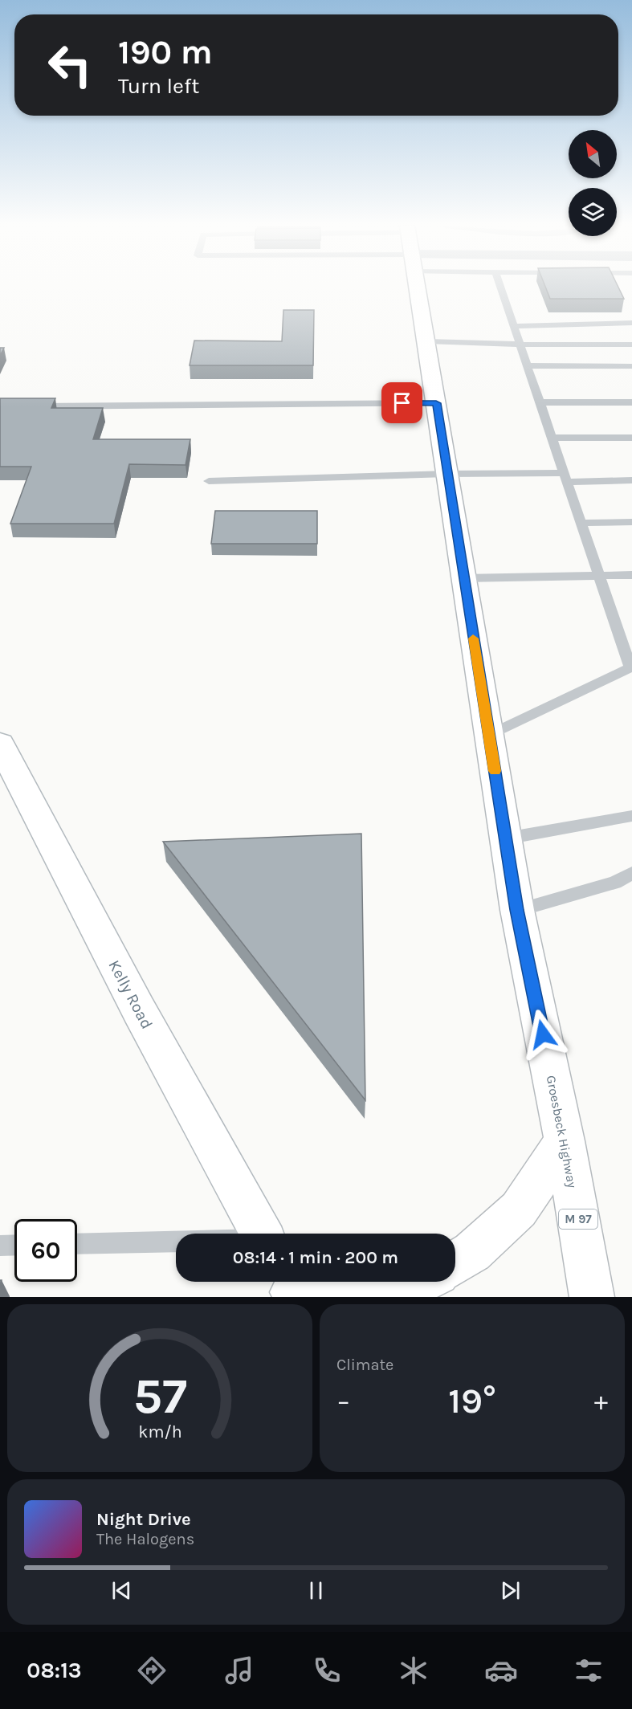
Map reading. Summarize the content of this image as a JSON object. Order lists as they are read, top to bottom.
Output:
{
  "streets": {
    "main road": ["Kelly Road", "Groesbeck Highway", "M 97"]
  },
  "north": "top left",
  "page": {
    "turn": ["190 m", "Turn left"],
    "limit": "60",
    "trip": "08:14 · 1 min · 200 m",
    "tile": "Climate",
    "heat": ["−", "19°", "+"],
    "song": ["Night Drive", "The Halogens"],
    "tabs": "08:13",
    "gauge": ["57", "km/h"]
  }
}
